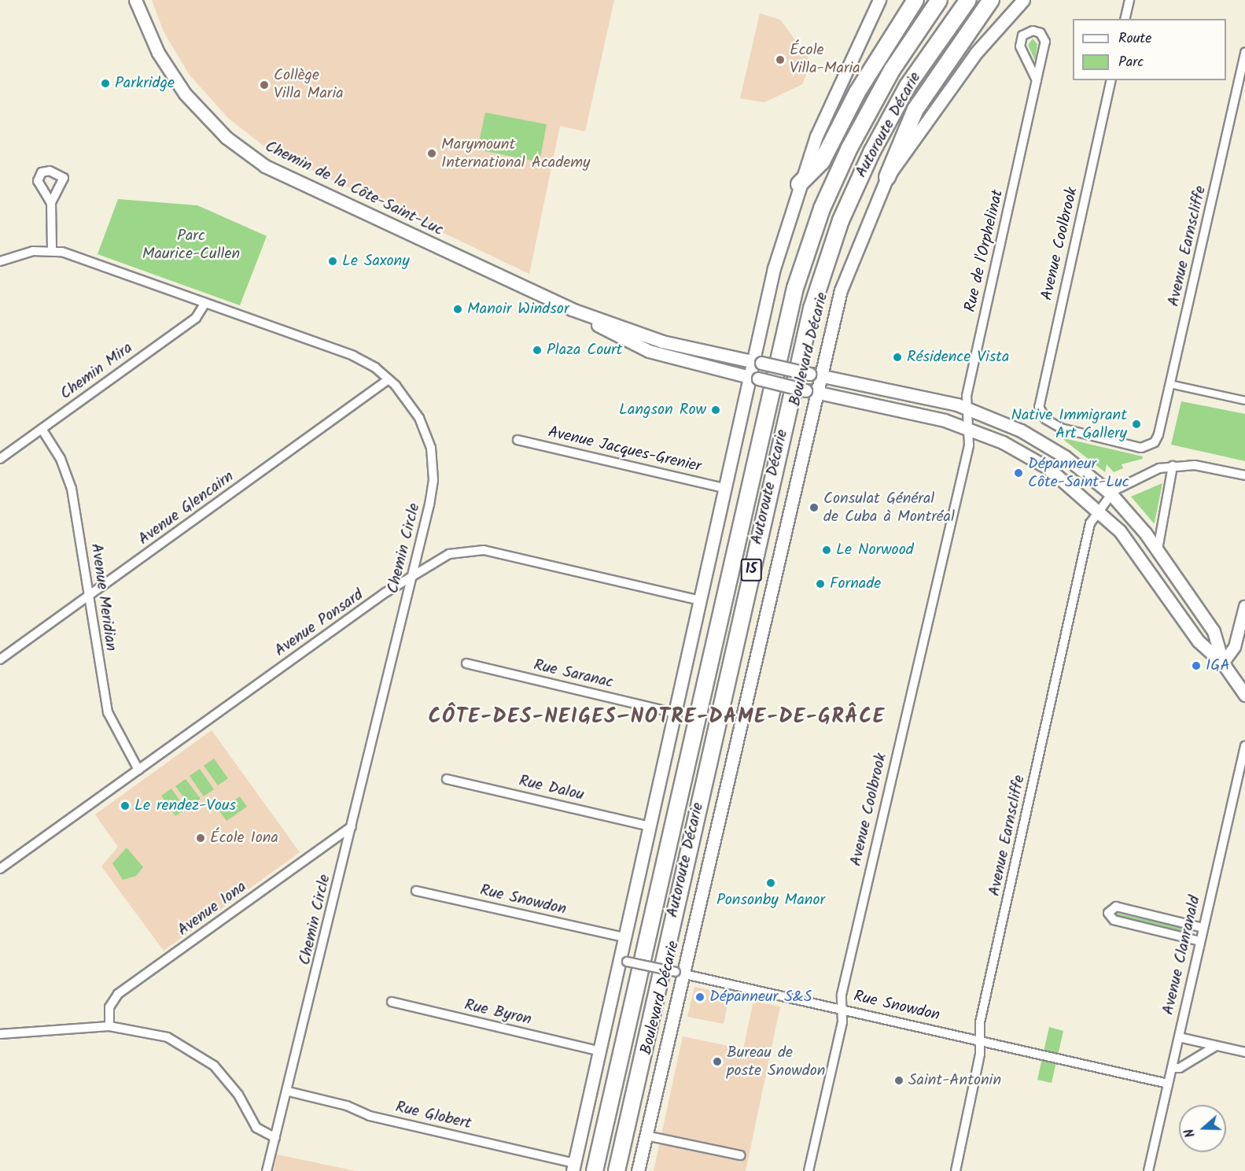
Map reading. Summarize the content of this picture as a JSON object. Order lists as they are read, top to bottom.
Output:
{
  "streets": {
    "highway": ["Autoroute Décarie", "15"],
    "main road": ["Chemin de la Côte-Saint-Luc", "Boulevard Décarie"],
    "street": [
      "Avenue Coolbrook",
      "Avenue Earnscliffe",
      "Rue de l'Orphelinat",
      "Chemin Mira",
      "Avenue Jacques-Grenier",
      "Avenue Glencairn",
      "Chemin Circle",
      "Avenue Meridian",
      "Avenue Ponsard",
      "Rue Saranac",
      "Rue Dalou",
      "Rue Snowdon",
      "Avenue Iona",
      "Avenue Clanranald",
      "Rue Byron",
      "Rue Globert"
    ]
  },
  "crossings": [
    ["Chemin de la Côte-Saint-Luc", "Avenue Coolbrook"],
    ["Chemin de la Côte-Saint-Luc", "Avenue Earnscliffe"],
    ["Chemin de la Côte-Saint-Luc", "Rue de l'Orphelinat"],
    ["Chemin de la Côte-Saint-Luc", "Boulevard Décarie"],
    ["Avenue Coolbrook", "Avenue Earnscliffe"],
    ["Avenue Coolbrook", "Rue de l'Orphelinat"],
    ["Avenue Coolbrook", "Rue Snowdon"],
    ["Avenue Earnscliffe", "Rue Snowdon"],
    ["Boulevard Décarie", "Rue Snowdon"],
    ["Chemin Mira", "Chemin Circle"],
    ["Chemin Mira", "Avenue Meridian"],
    ["Avenue Glencairn", "Chemin Circle"],
    ["Avenue Glencairn", "Avenue Meridian"],
    ["Chemin Circle", "Avenue Ponsard"],
    ["Chemin Circle", "Avenue Iona"],
    ["Chemin Circle", "Rue Globert"],
    ["Avenue Meridian", "Avenue Ponsard"],
    ["Rue Snowdon", "Avenue Clanranald"]
  ],
  "districts": ["CÔTE-DES-NEIGES–NOTRE-DAME-DE-GRÂCE"],
  "parks": ["Parc Maurice-Cullen"],
  "places": [
    "École Villa-Maria",
    "Parkridge",
    "Collège Villa Maria",
    "Marymount International Academy",
    "Le Saxony",
    "Manoir Windsor",
    "Plaza Court",
    "Résidence Vista",
    "Langson Row",
    "Native Immigrant Art Gallery",
    "Dépanneur Côte-Saint-Luc",
    "Consulat Général de Cuba à Montréal",
    "Le Norwood",
    "Fornade",
    "IGA",
    "Le rendez-Vous",
    "École Iona",
    "Ponsonby Manor",
    "Dépanneur S&S",
    "Bureau de poste Snowdon",
    "Saint-Antonin"
  ],
  "legend": ["Route", "Parc"],
  "north": "left"
}
